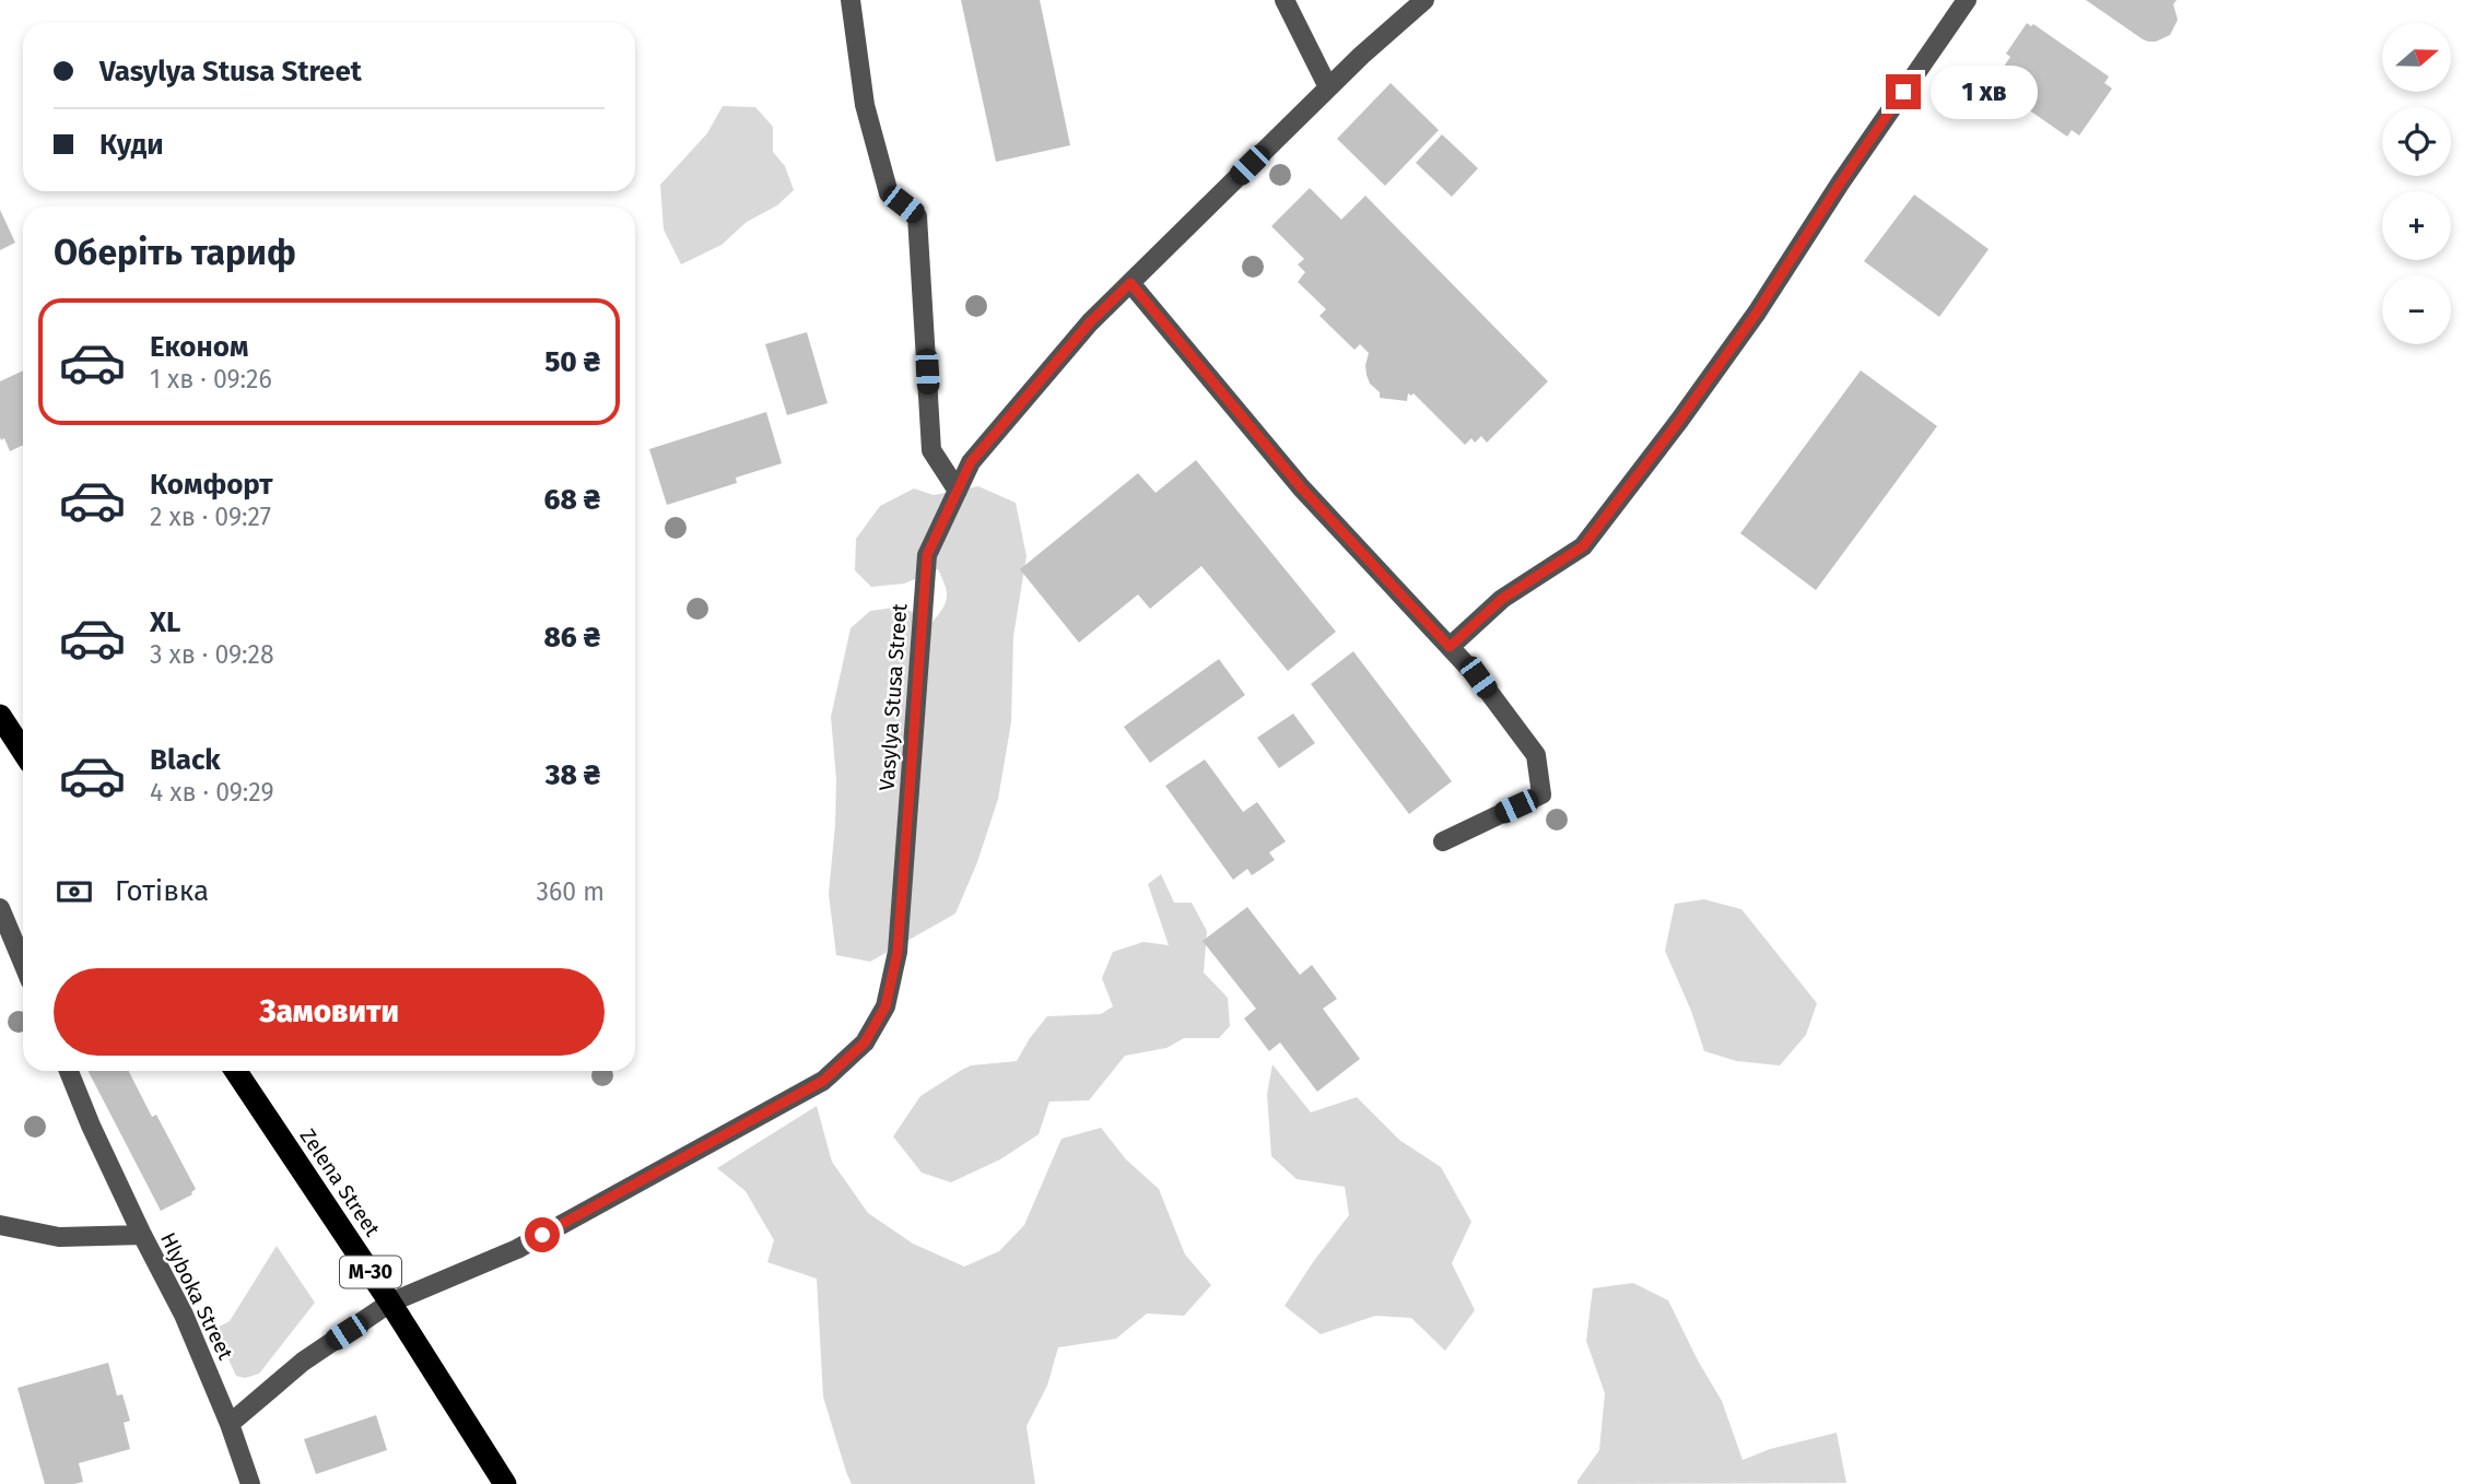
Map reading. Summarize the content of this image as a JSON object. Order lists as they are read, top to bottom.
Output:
{
  "streets": {
    "highway": ["Zelena Street", "М-30"],
    "street": ["Vasylya Stusa Street", "Hlyboka Street"]
  },
  "crossings": [
    ["Vasylya Stusa Street", "Zelena Street"],
    ["Vasylya Stusa Street", "Hlyboka Street"]
  ],
  "north": "right",
  "page": {
    "map_buttons": ["+", "−"],
    "banner": ["Vasylya Stusa Street", "Куди"],
    "bubble": "1 хв",
    "heading": "Оберіть тариф",
    "list": [
      {
        "name": "Економ",
        "note": "1 хв · 09:26",
        "value": "50 ₴"
      },
      {
        "name": "Комфорт",
        "note": "2 хв · 09:27",
        "value": "68 ₴"
      },
      {
        "name": "XL",
        "note": "3 хв · 09:28",
        "value": "86 ₴"
      },
      {
        "name": "Black",
        "note": "4 хв · 09:29",
        "value": "38 ₴"
      }
    ],
    "pay": ["Готівка", "360 m"],
    "buttons": "Замовити"
  }
}
